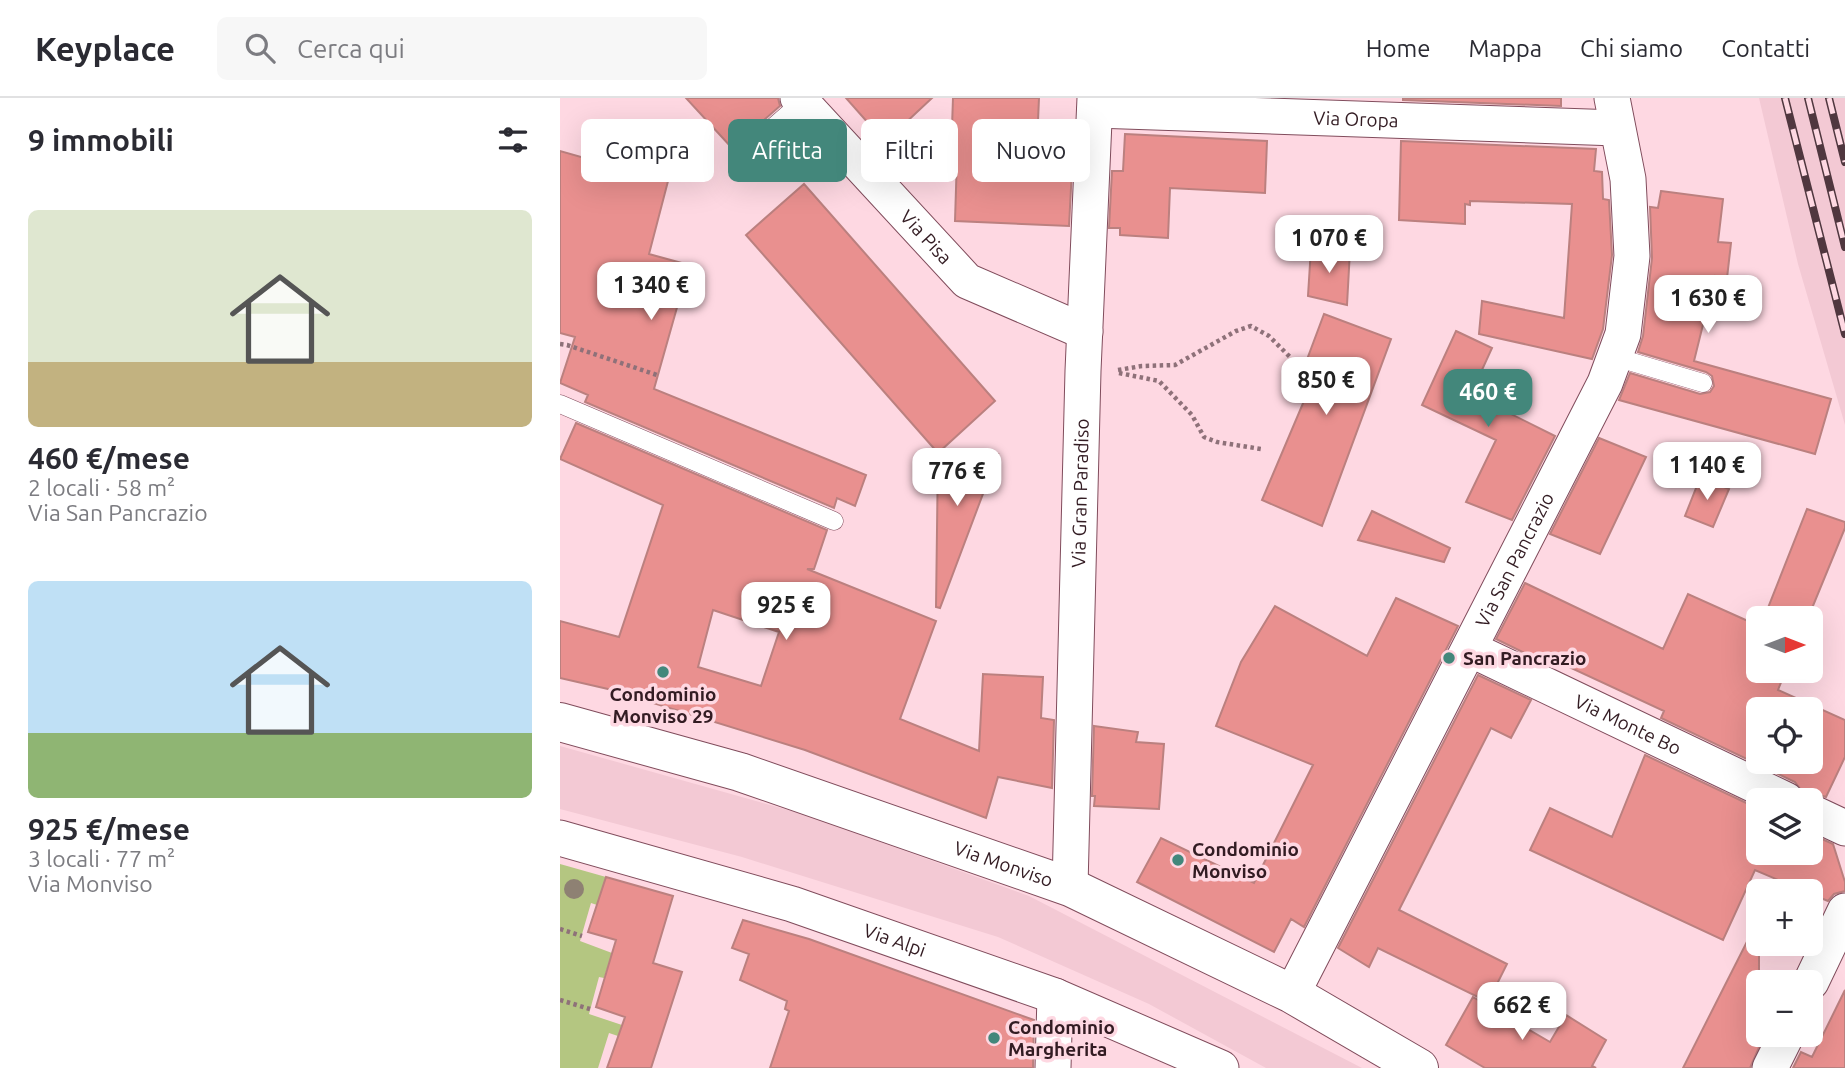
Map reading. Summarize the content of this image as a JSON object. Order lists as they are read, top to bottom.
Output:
{
  "streets": {
    "street": [
      "Via Oropa",
      "Via Pisa",
      "Via Gran Paradiso",
      "Via San Pancrazio",
      "Via Monte Bo",
      "Via Monviso",
      "Via Alpi"
    ]
  },
  "crossings": [
    ["Via Oropa", "Via Gran Paradiso"],
    ["Via Oropa", "Via San Pancrazio"],
    ["Via Pisa", "Via Gran Paradiso"],
    ["Via Gran Paradiso", "Via Monviso"],
    ["Via San Pancrazio", "Via Monte Bo"],
    ["Via San Pancrazio", "Via Monviso"]
  ],
  "places": [
    "San Pancrazio",
    "Condominio Monviso 29",
    "Condominio Monviso",
    "Condominio Margherita"
  ],
  "north": "right",
  "page": {
    "header": "Keyplace",
    "search": "Cerca qui",
    "nav": [
      "Home",
      "Mappa",
      "Chi siamo",
      "Contatti"
    ],
    "heading": "9 immobili",
    "chip": [
      "Compra",
      "Affitta",
      "Filtri",
      "Nuovo"
    ],
    "list": [
      {
        "name": "460 €/mese",
        "note": "2 locali · 58 m² · Via San Pancrazio"
      },
      {
        "name": "925 €/mese",
        "note": "3 locali · 77 m² · Via Monviso"
      }
    ],
    "price": [
      "1 070 €",
      "1 340 €",
      "1 630 €",
      "850 €",
      "460 €",
      "1 140 €",
      "776 €",
      "925 €",
      "662 €"
    ],
    "map_buttons": ["+", "−"]
  }
}
